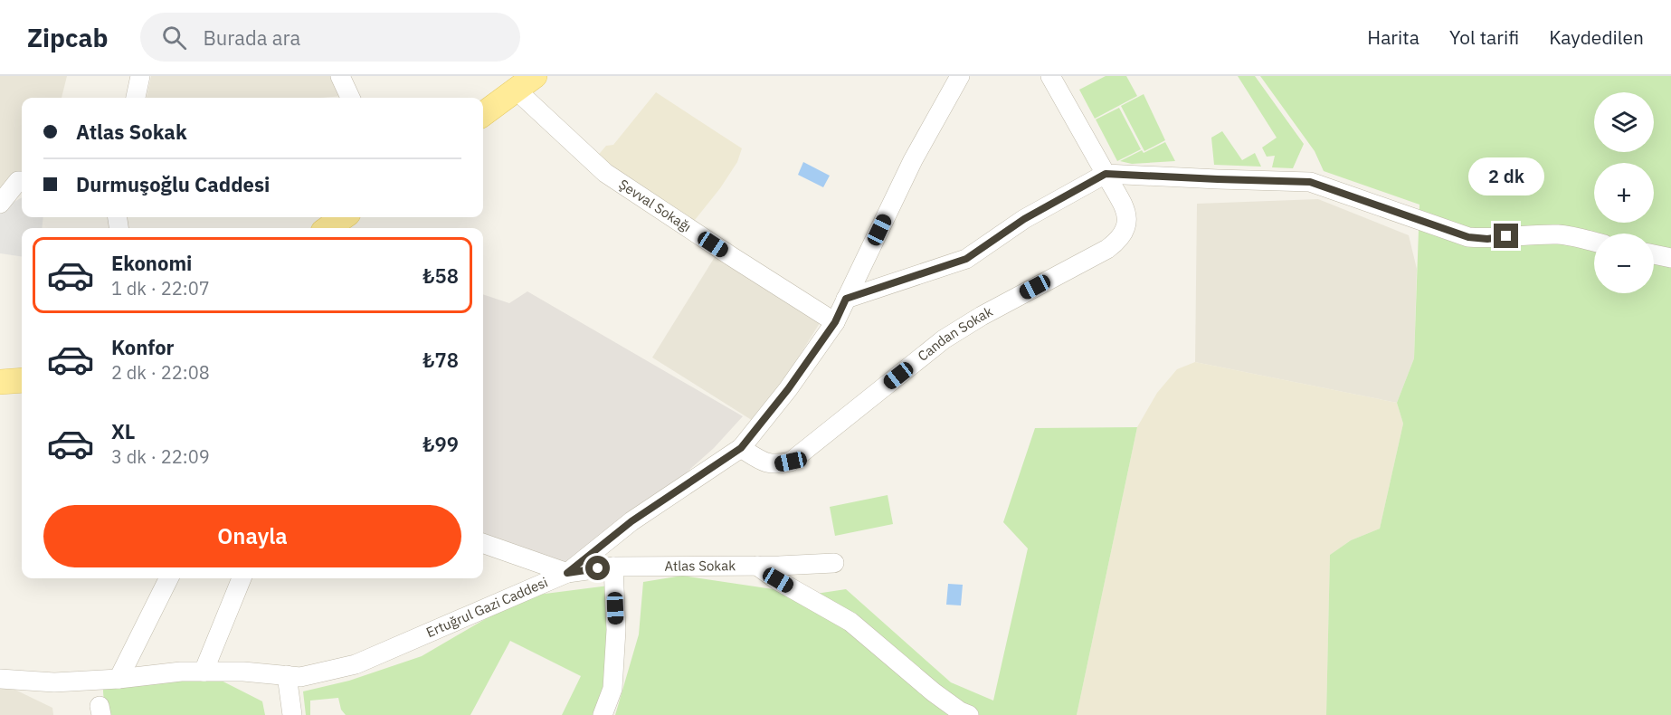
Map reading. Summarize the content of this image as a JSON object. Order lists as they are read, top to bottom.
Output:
{
  "streets": {
    "street": [
      "Şevval Sokağı",
      "Candan Sokak",
      "Atlas Sokak",
      "Ertuğrul Gazi Caddesi"
    ]
  },
  "crossings": [
    ["Şevval Sokağı", "Ertuğrul Gazi Caddesi"],
    ["Candan Sokak", "Ertuğrul Gazi Caddesi"],
    ["Atlas Sokak", "Ertuğrul Gazi Caddesi"]
  ],
  "page": {
    "header": "Zipcab",
    "search": "Burada ara",
    "nav": ["Harita", "Yol tarifi", "Kaydedilen"],
    "map_buttons": ["+", "−"],
    "banner": ["Atlas Sokak", "Durmuşoğlu Caddesi"],
    "bubble": "2 dk",
    "list": [
      {
        "name": "Ekonomi",
        "note": "1 dk · 22:07",
        "value": "₺58"
      },
      {
        "name": "Konfor",
        "note": "2 dk · 22:08",
        "value": "₺78"
      },
      {
        "name": "XL",
        "note": "3 dk · 22:09",
        "value": "₺99"
      }
    ],
    "buttons": "Onayla"
  }
}
